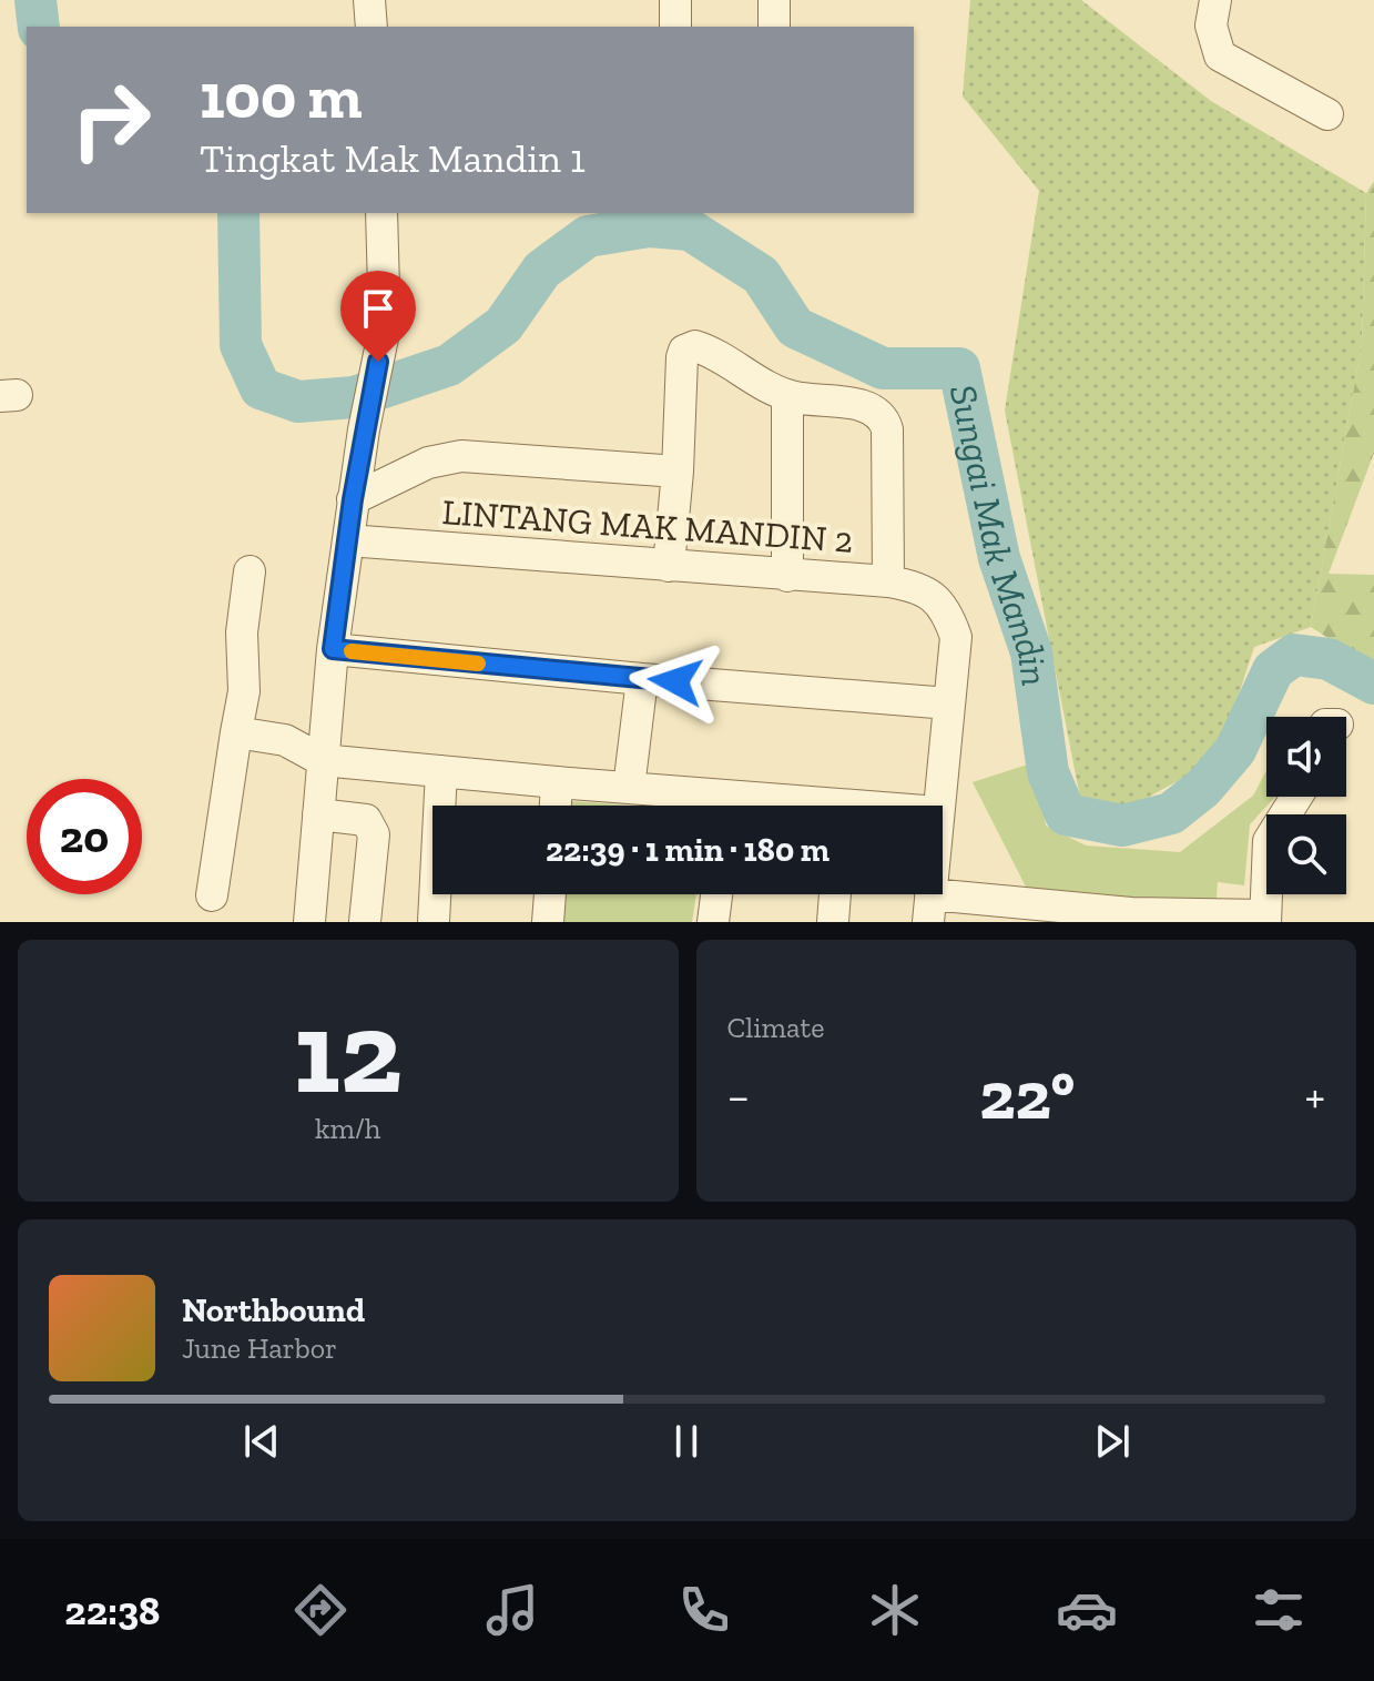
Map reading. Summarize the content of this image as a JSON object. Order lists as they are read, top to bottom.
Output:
{
  "streets": {
    "street": ["LINTANG MAK MANDIN 2"]
  },
  "water": ["Sungai Mak Mandin"],
  "page": {
    "turn": ["100 m", "Tingkat Mak Mandin 1"],
    "limit": "20",
    "trip": "22:39 · 1 min · 180 m",
    "tile": [
      ["12", "km/h"],
      "Climate"
    ],
    "heat": ["−", "22°", "+"],
    "song": ["Northbound", "June Harbor"],
    "tabs": "22:38"
  }
}
